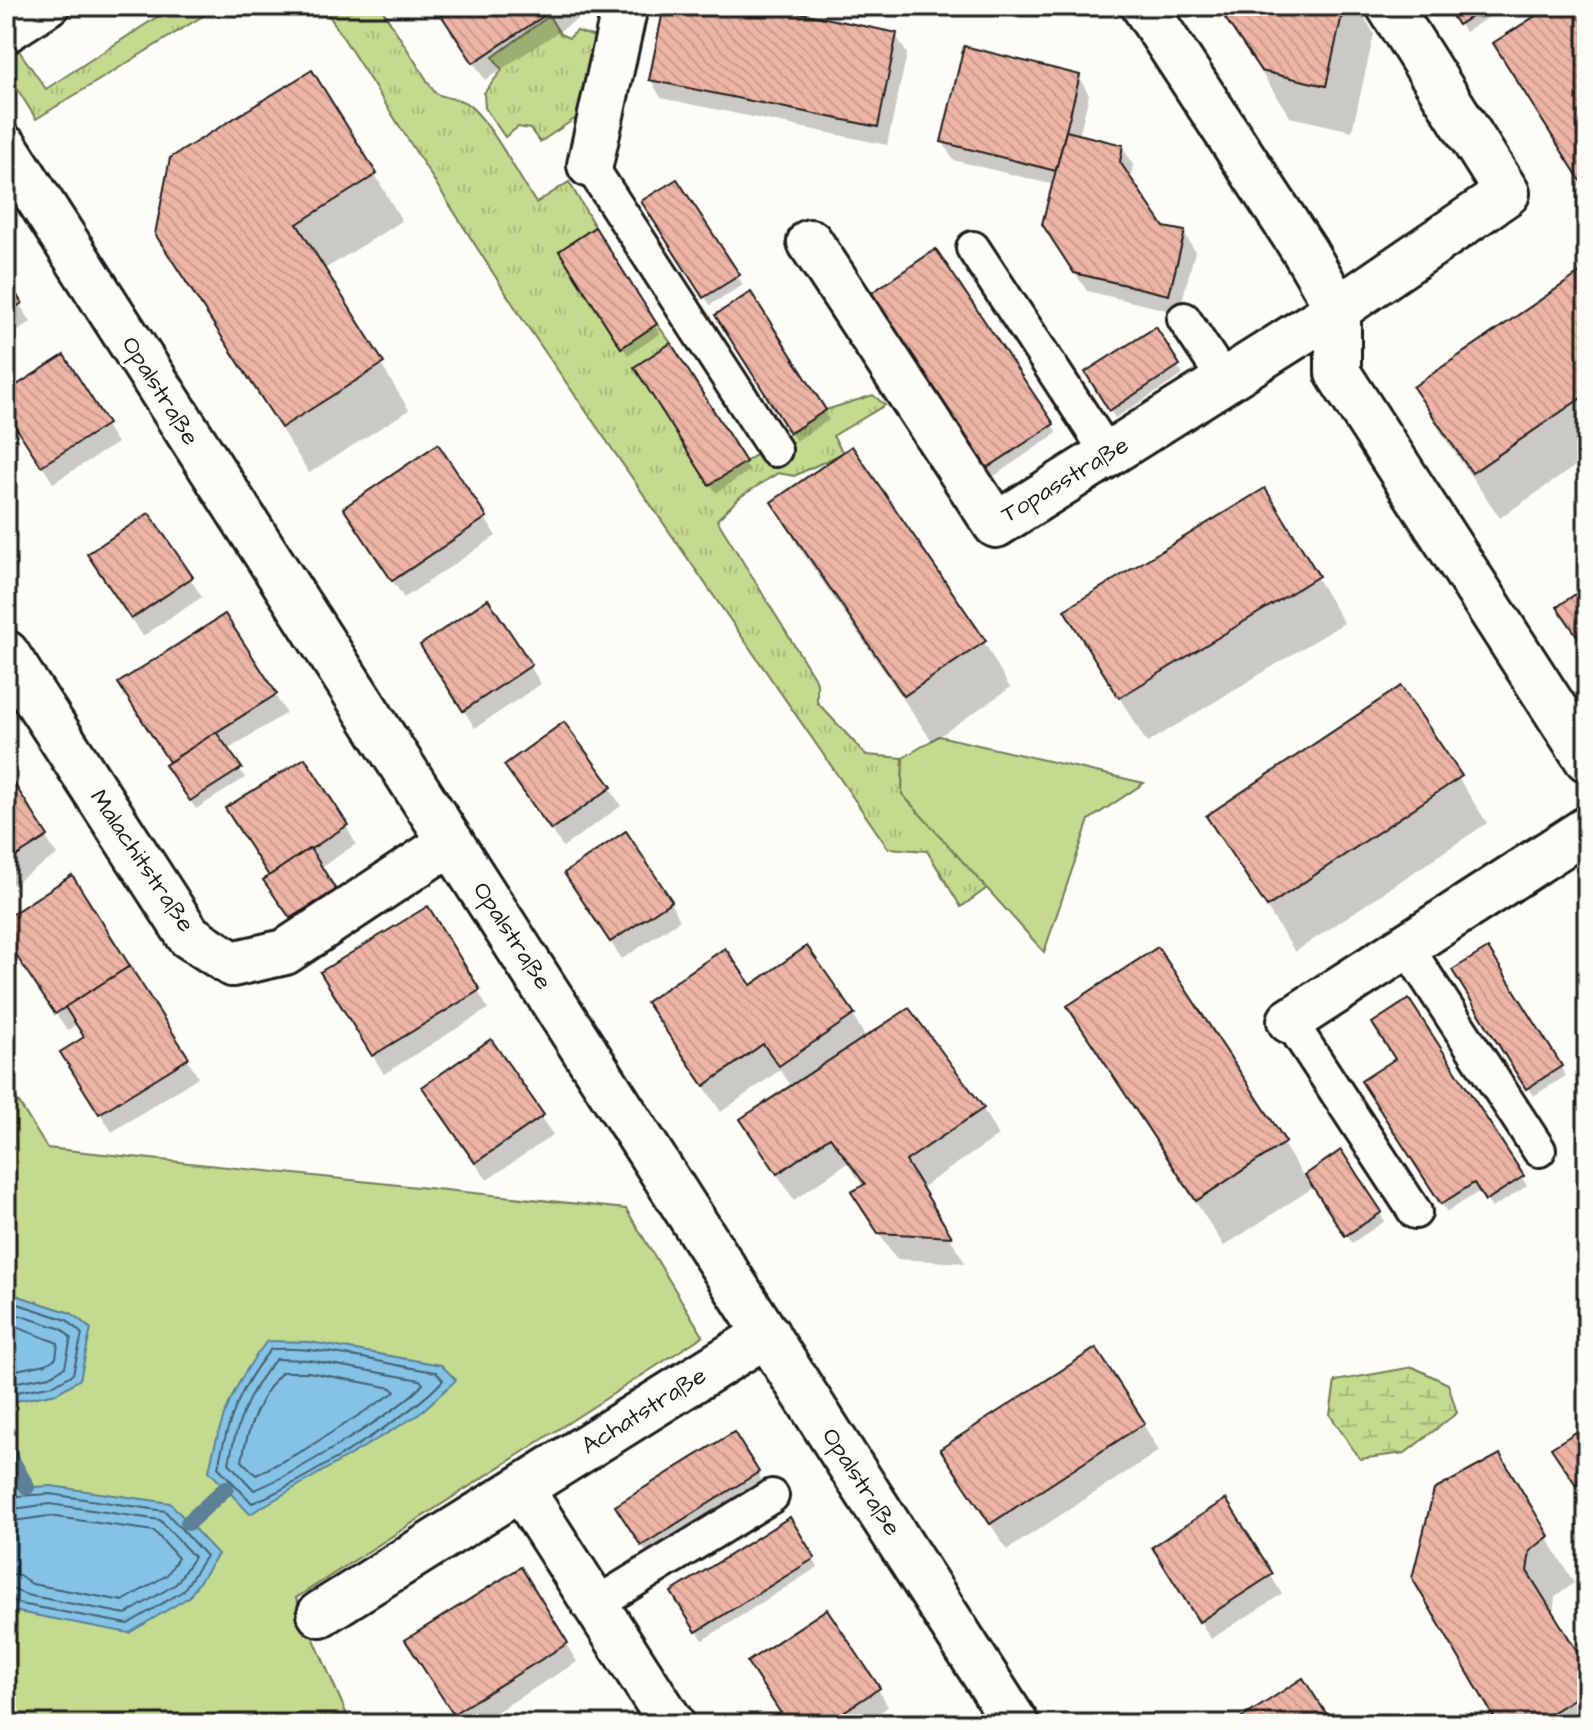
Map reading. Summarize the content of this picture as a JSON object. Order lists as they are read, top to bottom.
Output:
{
  "streets": {
    "street": [
      "Opalstraße",
      "Topasstraße",
      "Malachitstraße",
      "Achatstraße"
    ]
  },
  "crossings": [
    ["Opalstraße", "Malachitstraße"],
    ["Opalstraße", "Achatstraße"]
  ]
}
